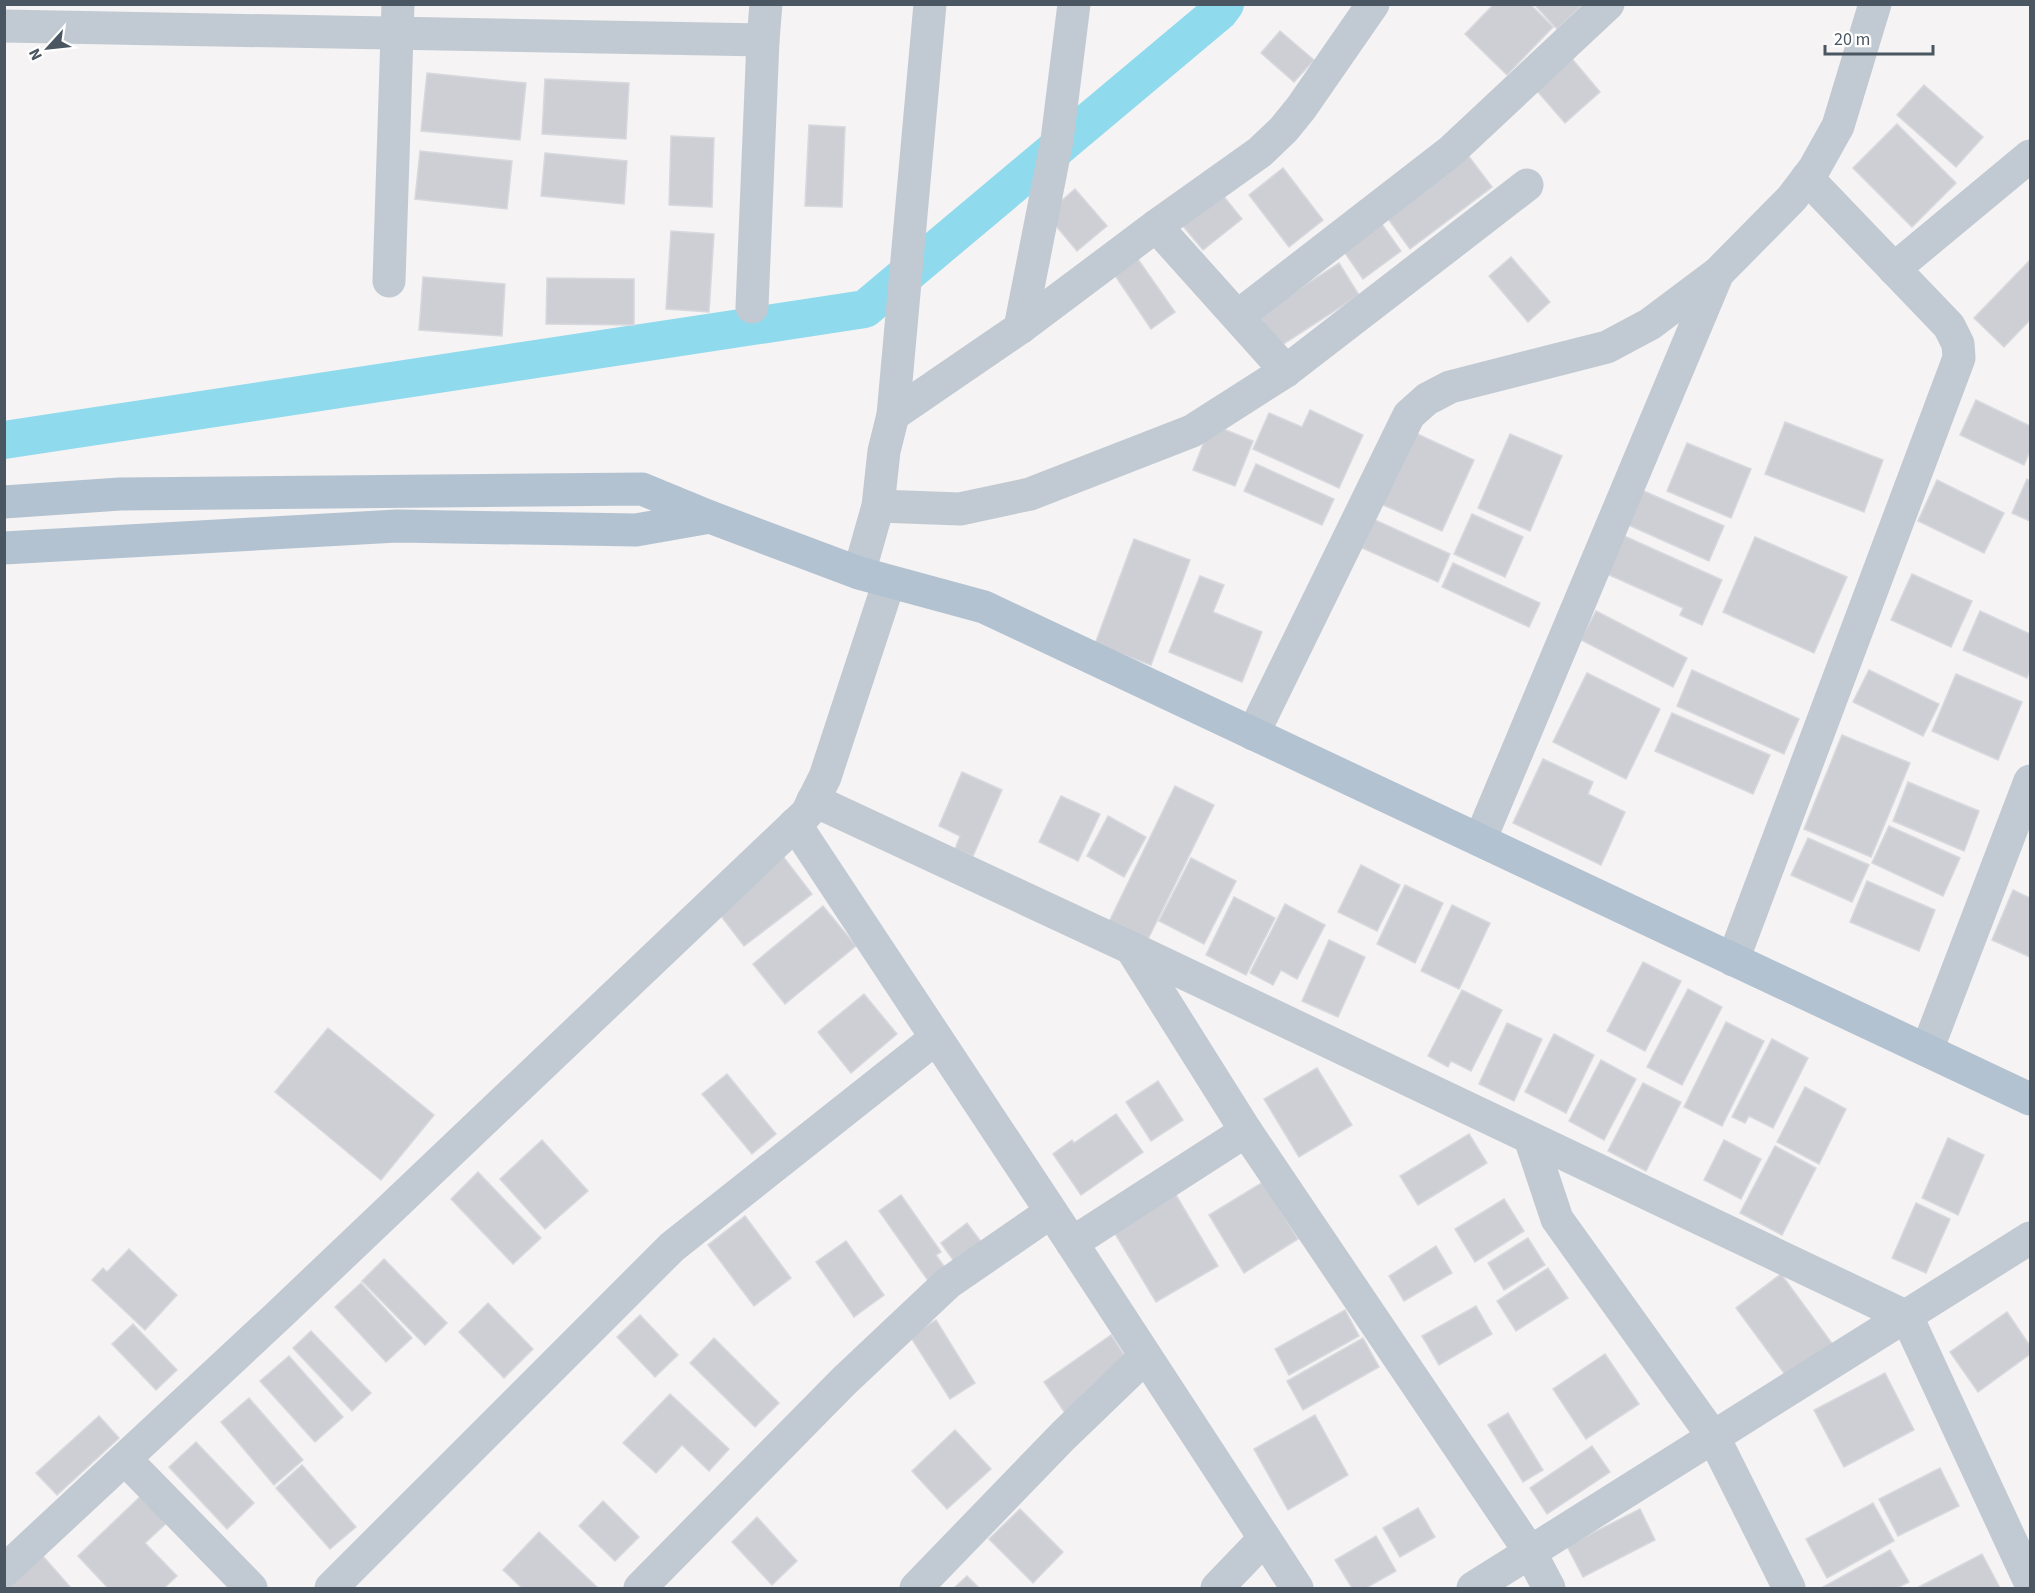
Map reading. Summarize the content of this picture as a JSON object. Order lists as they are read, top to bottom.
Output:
{
  "scale_bar": "20 m",
  "north": "bottom left"
}
